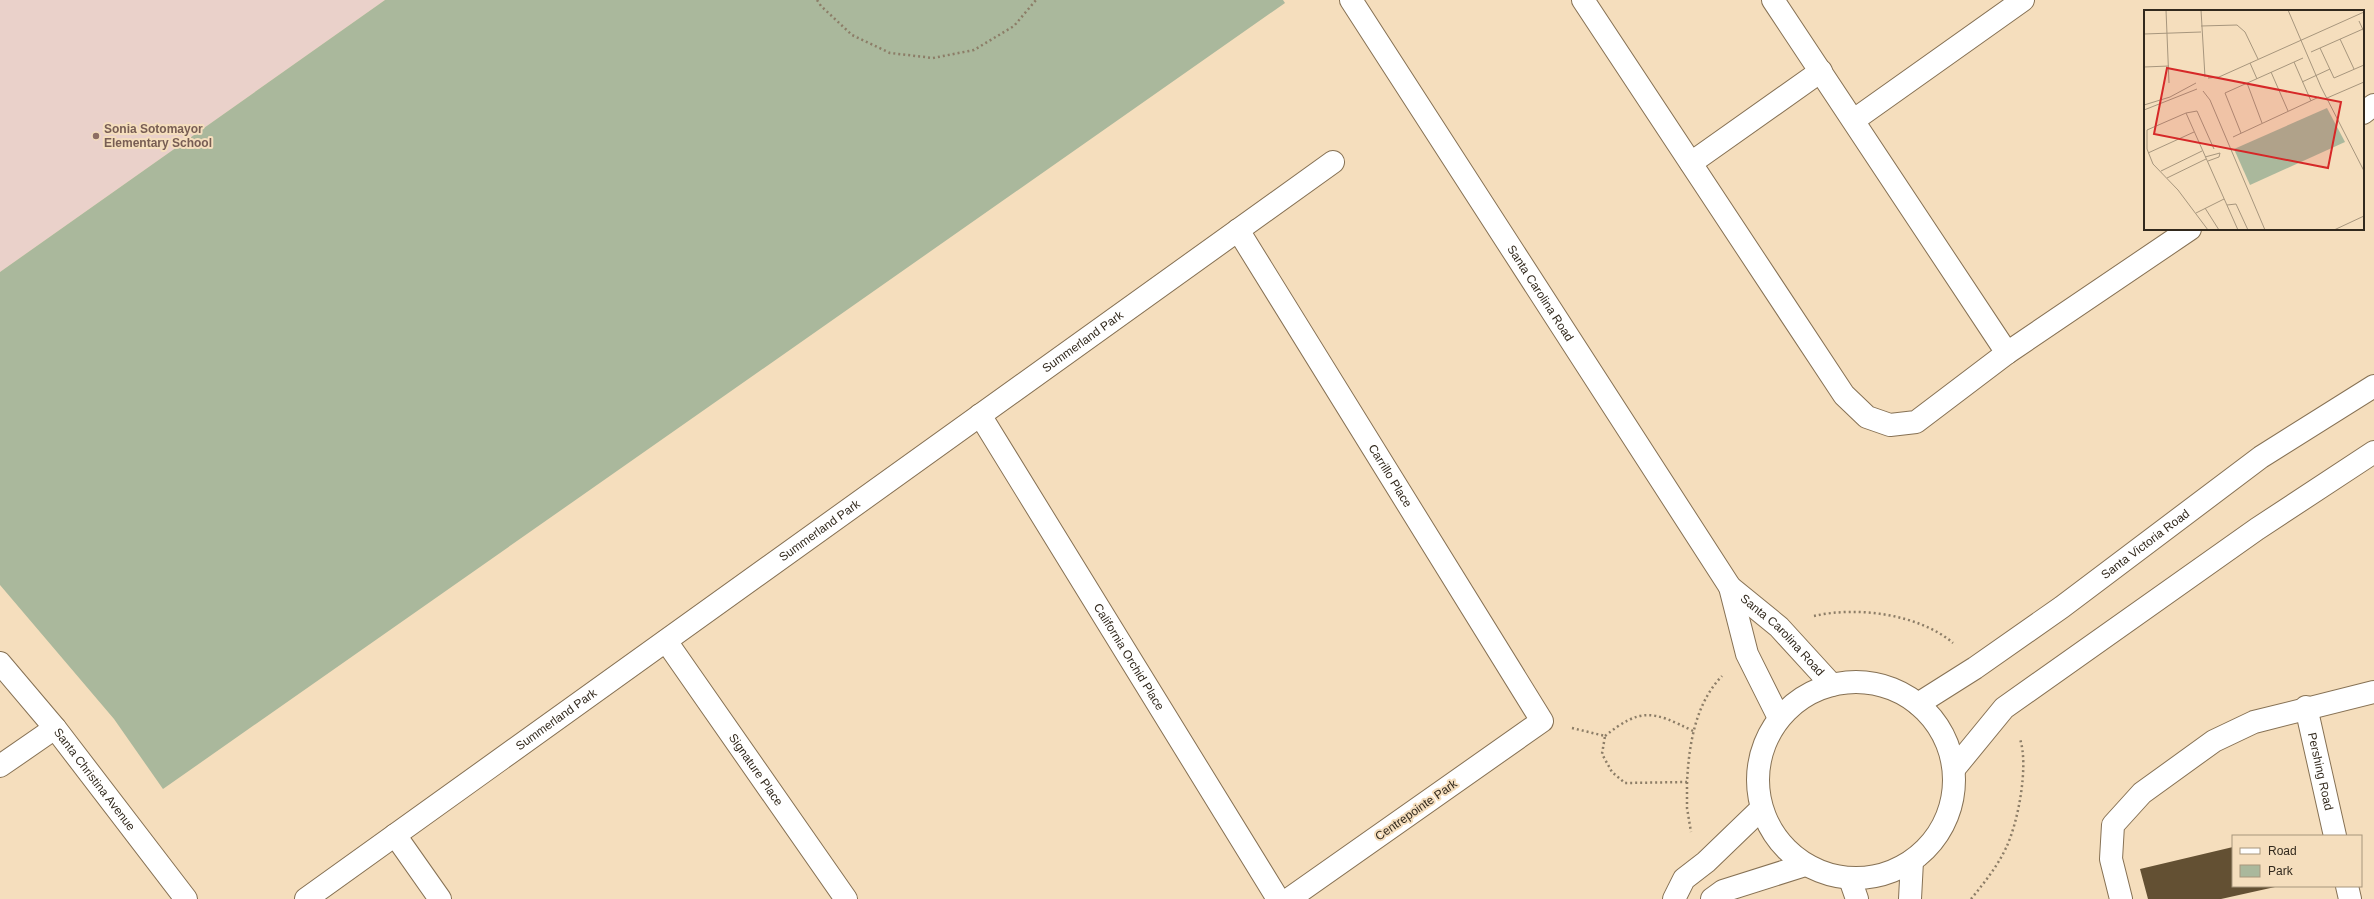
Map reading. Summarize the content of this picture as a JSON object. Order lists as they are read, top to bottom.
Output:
{
  "streets": {
    "street": [
      "Santa Carolina Road",
      "Summerland Park",
      "Carrillo Place",
      "Santa Victoria Road",
      "California Orchid Place",
      "Signature Place",
      "Pershing Road",
      "Santa Christina Avenue",
      "Centrepointe Park"
    ]
  },
  "crossings": [
    ["Summerland Park", "Carrillo Place"],
    ["Summerland Park", "California Orchid Place"],
    ["Summerland Park", "Signature Place"],
    ["Carrillo Place", "Centrepointe Park"]
  ],
  "places": ["Sonia Sotomayor Elementary School"],
  "legend": ["Road", "Park"]
}
